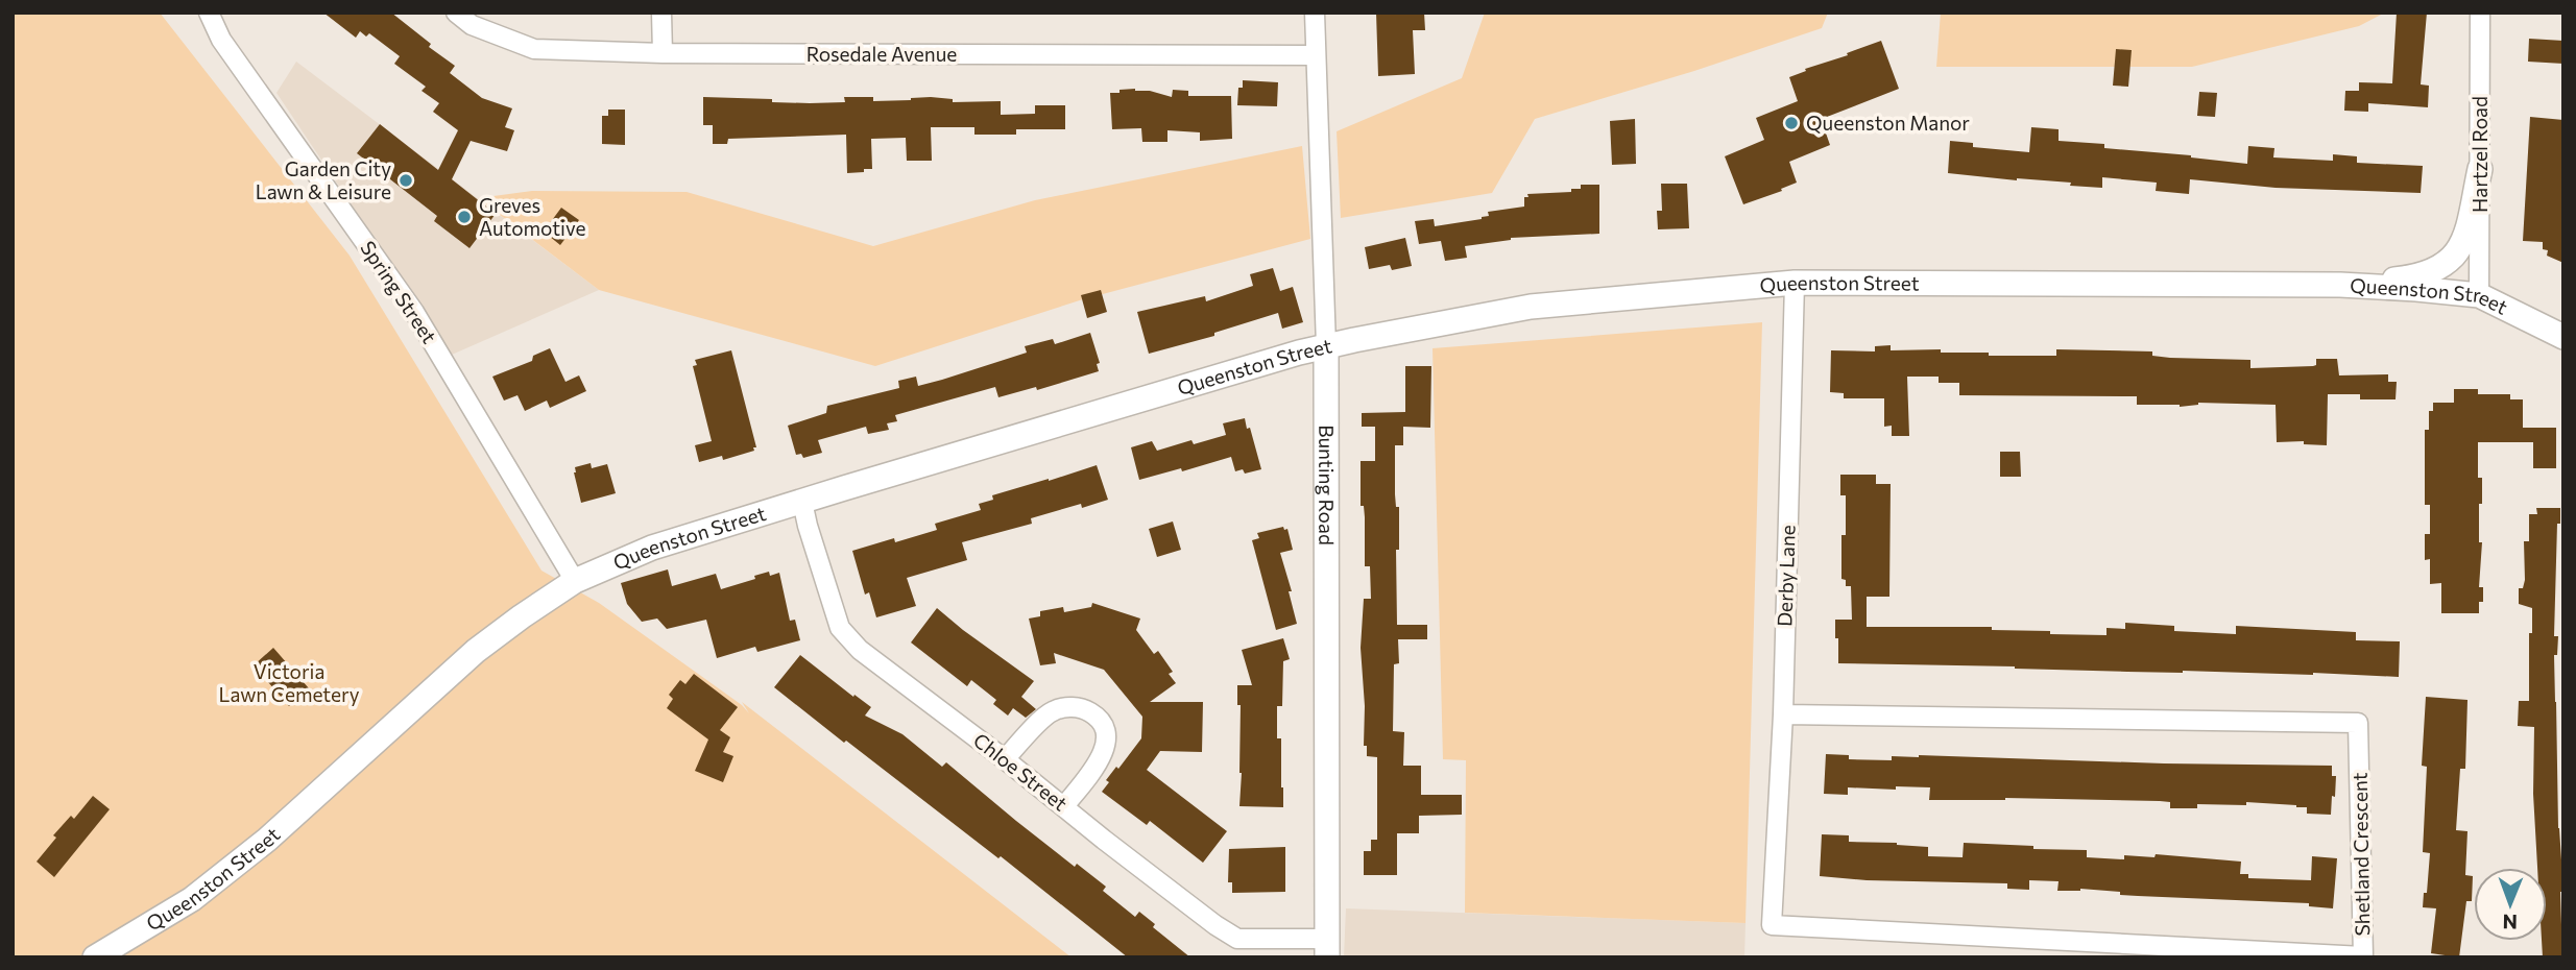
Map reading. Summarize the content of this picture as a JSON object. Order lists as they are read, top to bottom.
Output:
{
  "streets": {
    "main road": ["Queenston Street", "Bunting Road"],
    "street": [
      "Rosedale Avenue",
      "Hartzel Road",
      "Spring Street",
      "Derby Lane",
      "Chloe Street",
      "Shetland Crescent"
    ]
  },
  "crossings": [
    ["Rosedale Avenue", "Bunting Road"],
    ["Hartzel Road", "Queenston Street"],
    ["Queenston Street", "Spring Street"],
    ["Queenston Street", "Bunting Road"],
    ["Queenston Street", "Derby Lane"],
    ["Queenston Street", "Chloe Street"],
    ["Bunting Road", "Chloe Street"],
    ["Derby Lane", "Shetland Crescent"]
  ],
  "parks": ["Victoria Lawn Cemetery"],
  "places": ["Queenston Manor", "Garden City Lawn & Leisure", "Greves Automotive"],
  "north": "bottom"
}
